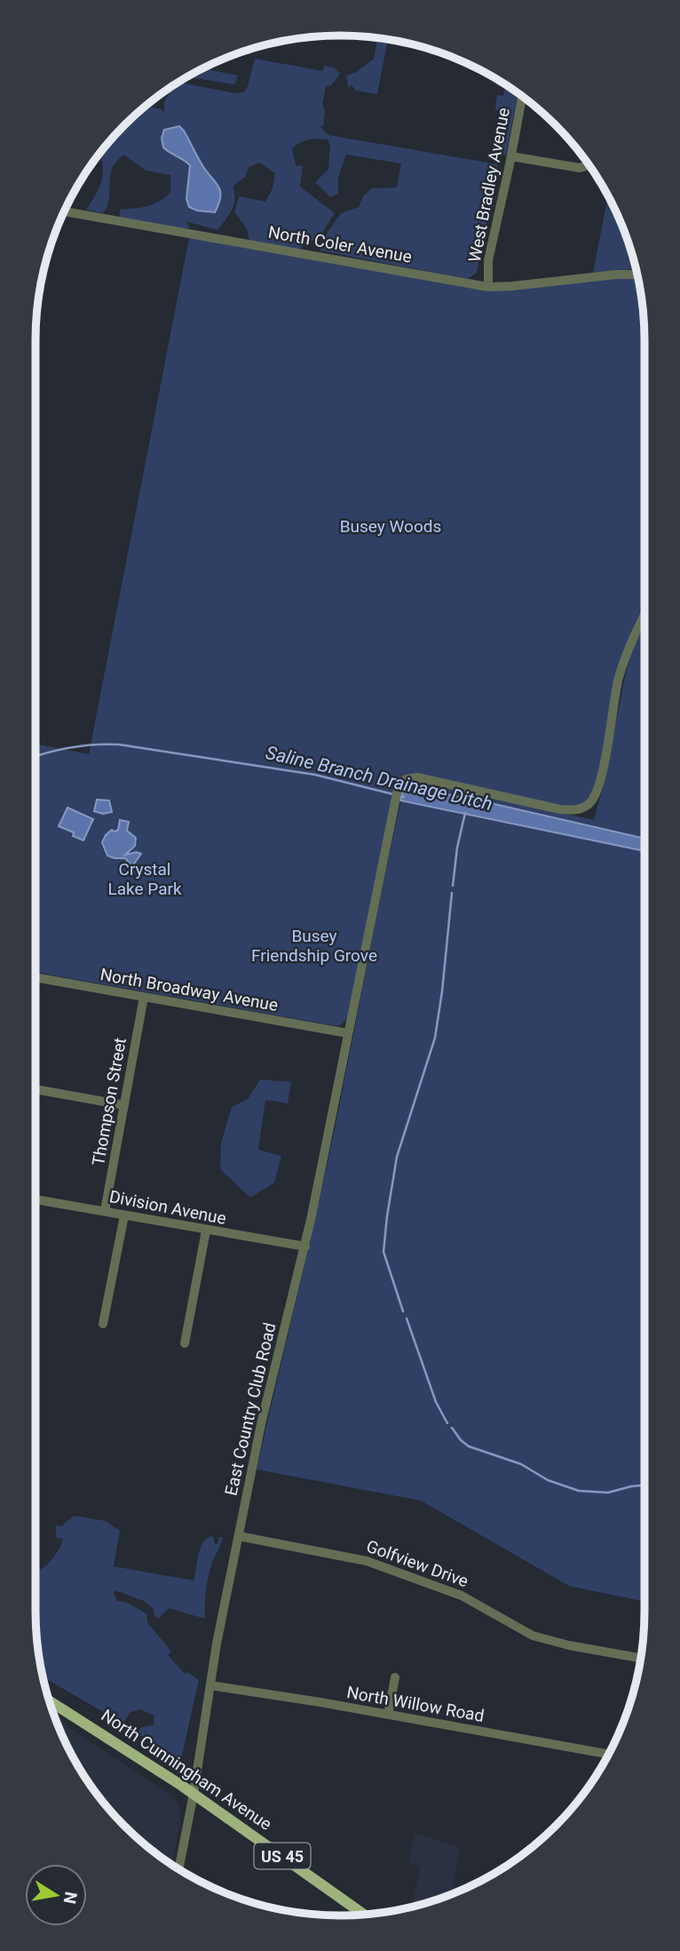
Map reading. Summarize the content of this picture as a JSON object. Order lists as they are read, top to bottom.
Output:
{
  "streets": {
    "main road": ["North Cunningham Avenue", "US 45"],
    "street": [
      "West Bradley Avenue",
      "North Coler Avenue",
      "North Broadway Avenue",
      "Thompson Street",
      "Division Avenue",
      "East Country Club Road",
      "Golfview Drive",
      "North Willow Road"
    ]
  },
  "crossings": [
    ["West Bradley Avenue", "North Coler Avenue"],
    ["North Broadway Avenue", "Thompson Street"],
    ["North Broadway Avenue", "East Country Club Road"],
    ["Thompson Street", "Division Avenue"],
    ["Division Avenue", "East Country Club Road"],
    ["East Country Club Road", "Golfview Drive"],
    ["East Country Club Road", "North Willow Road"],
    ["East Country Club Road", "North Cunningham Avenue"]
  ],
  "water": ["Saline Branch Drainage Ditch"],
  "parks": ["Busey Woods", "Crystal Lake Park", "Busey Friendship Grove"],
  "north": "right"
}
